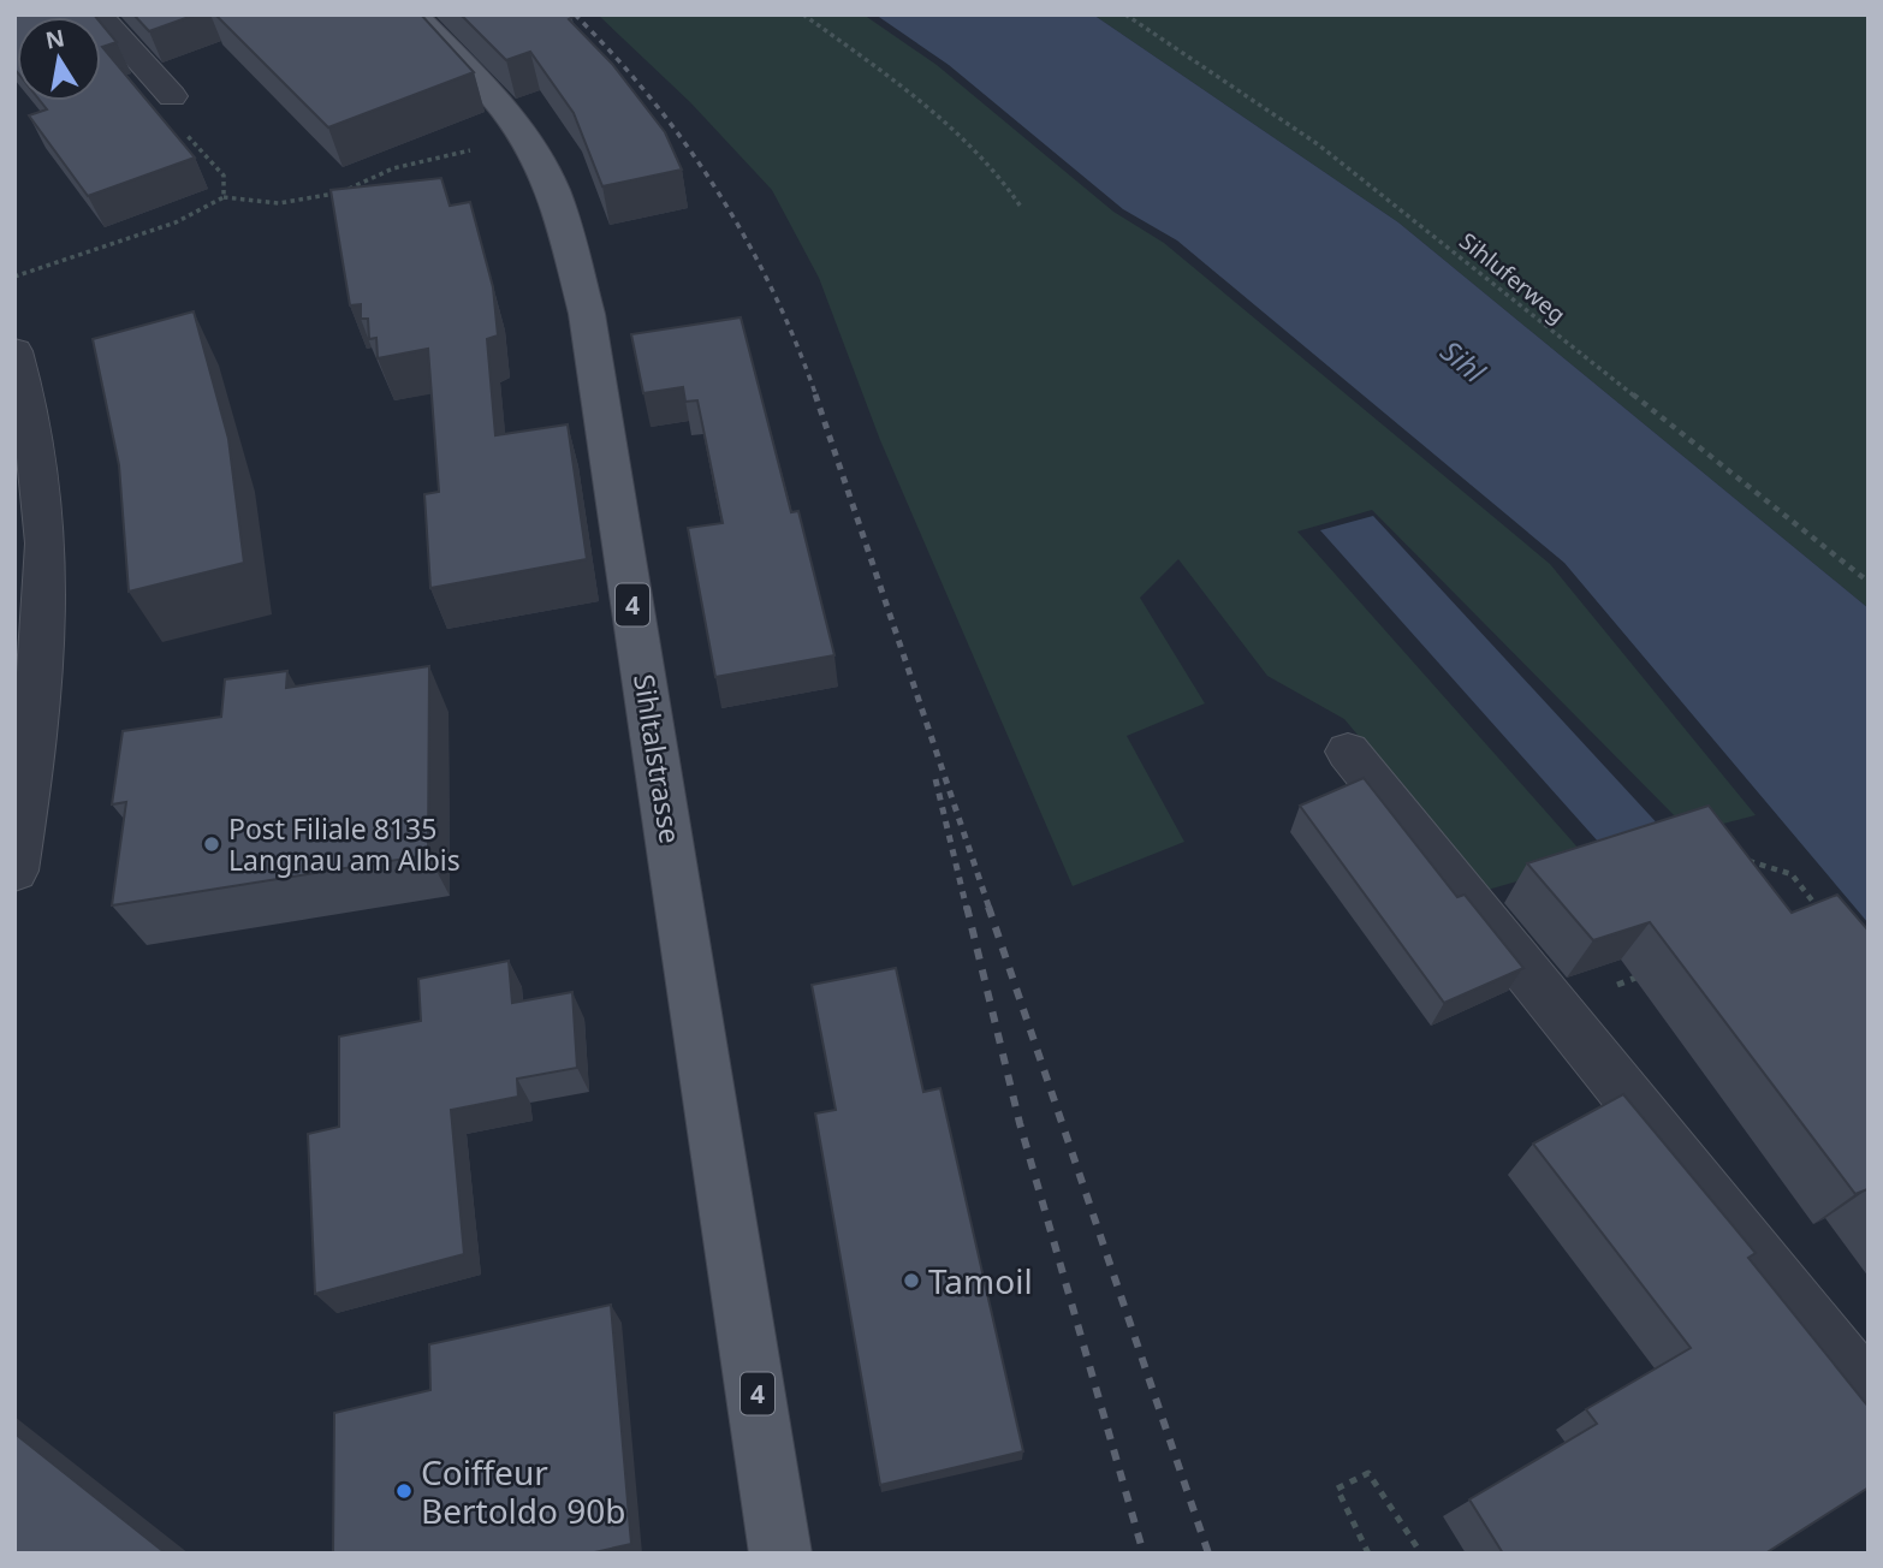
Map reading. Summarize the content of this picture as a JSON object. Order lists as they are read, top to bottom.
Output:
{
  "streets": {
    "main road": ["4", "Sihltalstrasse"],
    "path": ["Sihluferweg"]
  },
  "water": ["Sihl"],
  "places": ["Post Filiale 8135 Langnau am Albis", "Tamoil", "Coiffeur Bertoldo 90b"],
  "north": "top"
}
